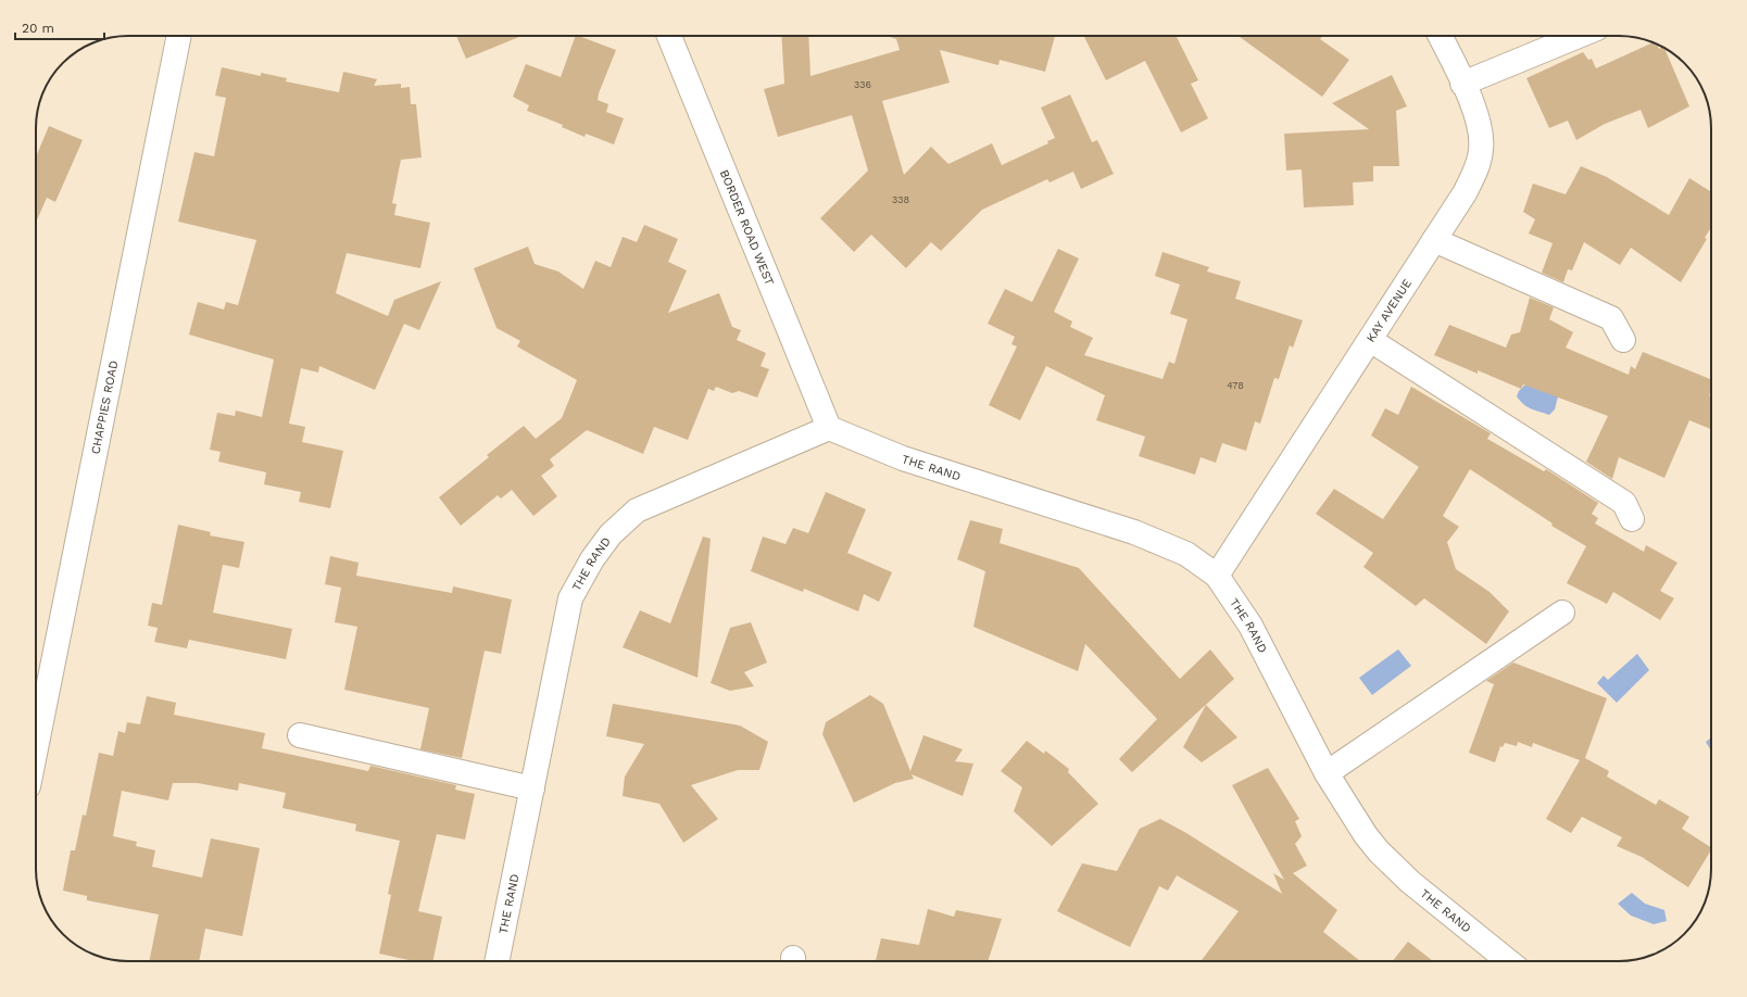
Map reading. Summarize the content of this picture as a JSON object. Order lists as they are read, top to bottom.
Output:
{
  "streets": {
    "street": [
      "BORDER ROAD WEST",
      "KAY AVENUE",
      "CHAPPIES ROAD",
      "THE RAND"
    ]
  },
  "crossings": [
    ["BORDER ROAD WEST", "THE RAND"],
    ["KAY AVENUE", "THE RAND"]
  ],
  "house_numbers": ["336", "338", "478"],
  "scale_bar": "20 m"
}
